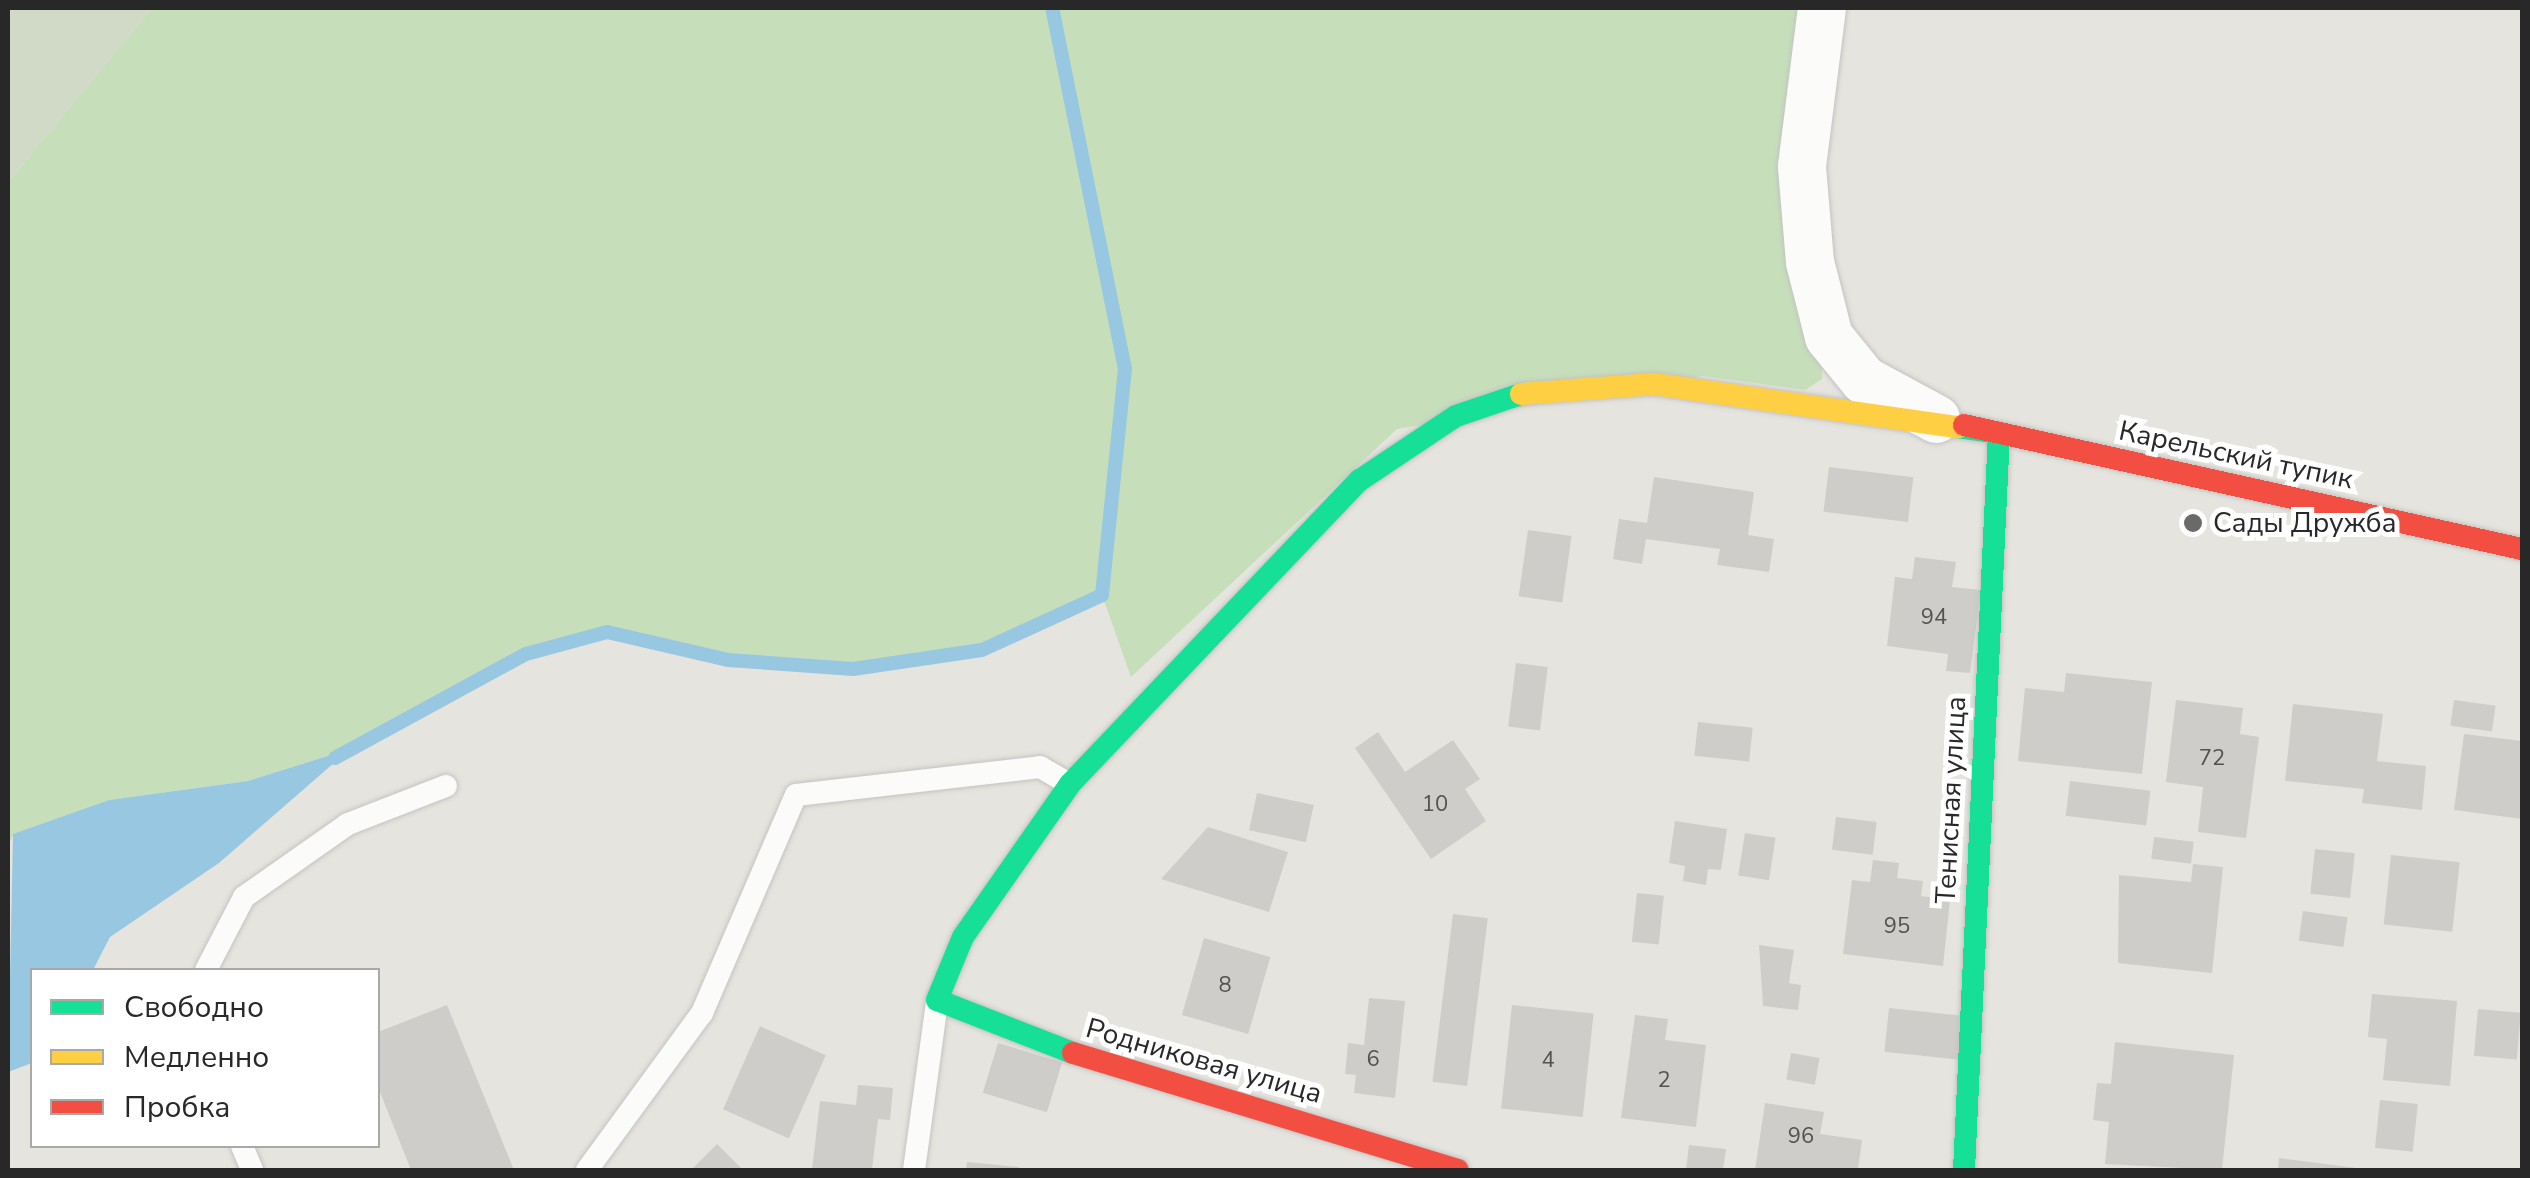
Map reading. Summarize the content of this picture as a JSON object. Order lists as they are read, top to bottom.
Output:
{
  "streets": {
    "street": ["Карельский тупик", "Тенисная улица", "Родниковая улица"]
  },
  "crossings": [
    ["Карельский тупик", "Тенисная улица"]
  ],
  "places": ["Сады Дружба"],
  "house_numbers": [
    "94",
    "72",
    "10",
    "95",
    "8",
    "6",
    "4",
    "2",
    "96"
  ],
  "legend": ["Свободно", "Медленно", "Пробка"]
}
